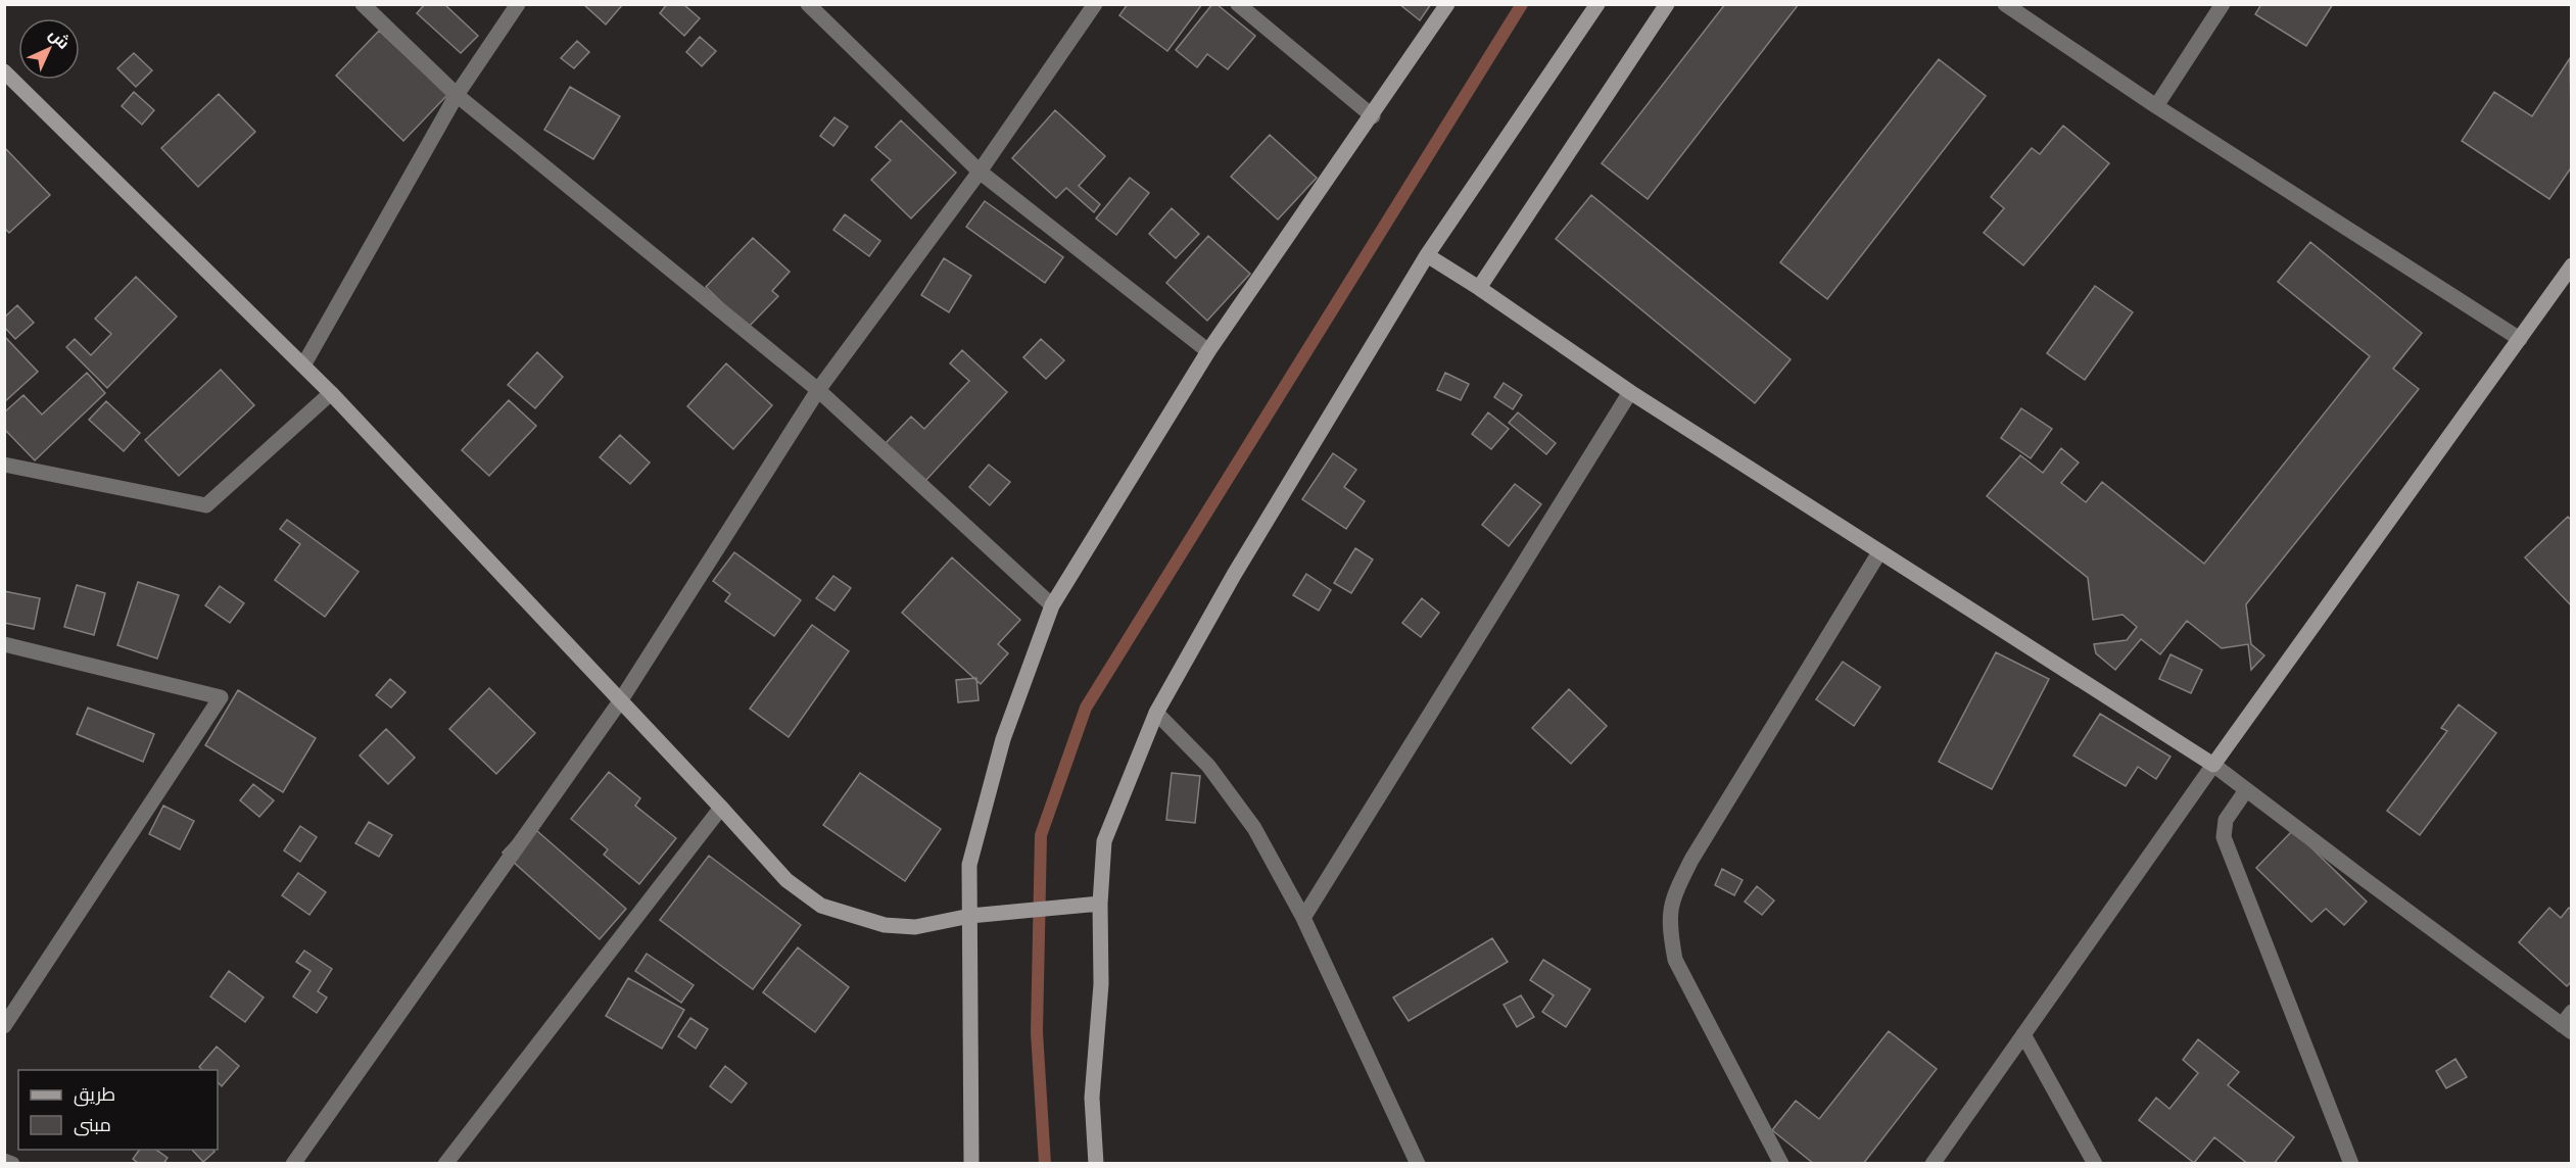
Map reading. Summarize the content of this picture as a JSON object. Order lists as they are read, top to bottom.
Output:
{
  "legend": ["طريق", "مبنى"],
  "north": "top right"
}
